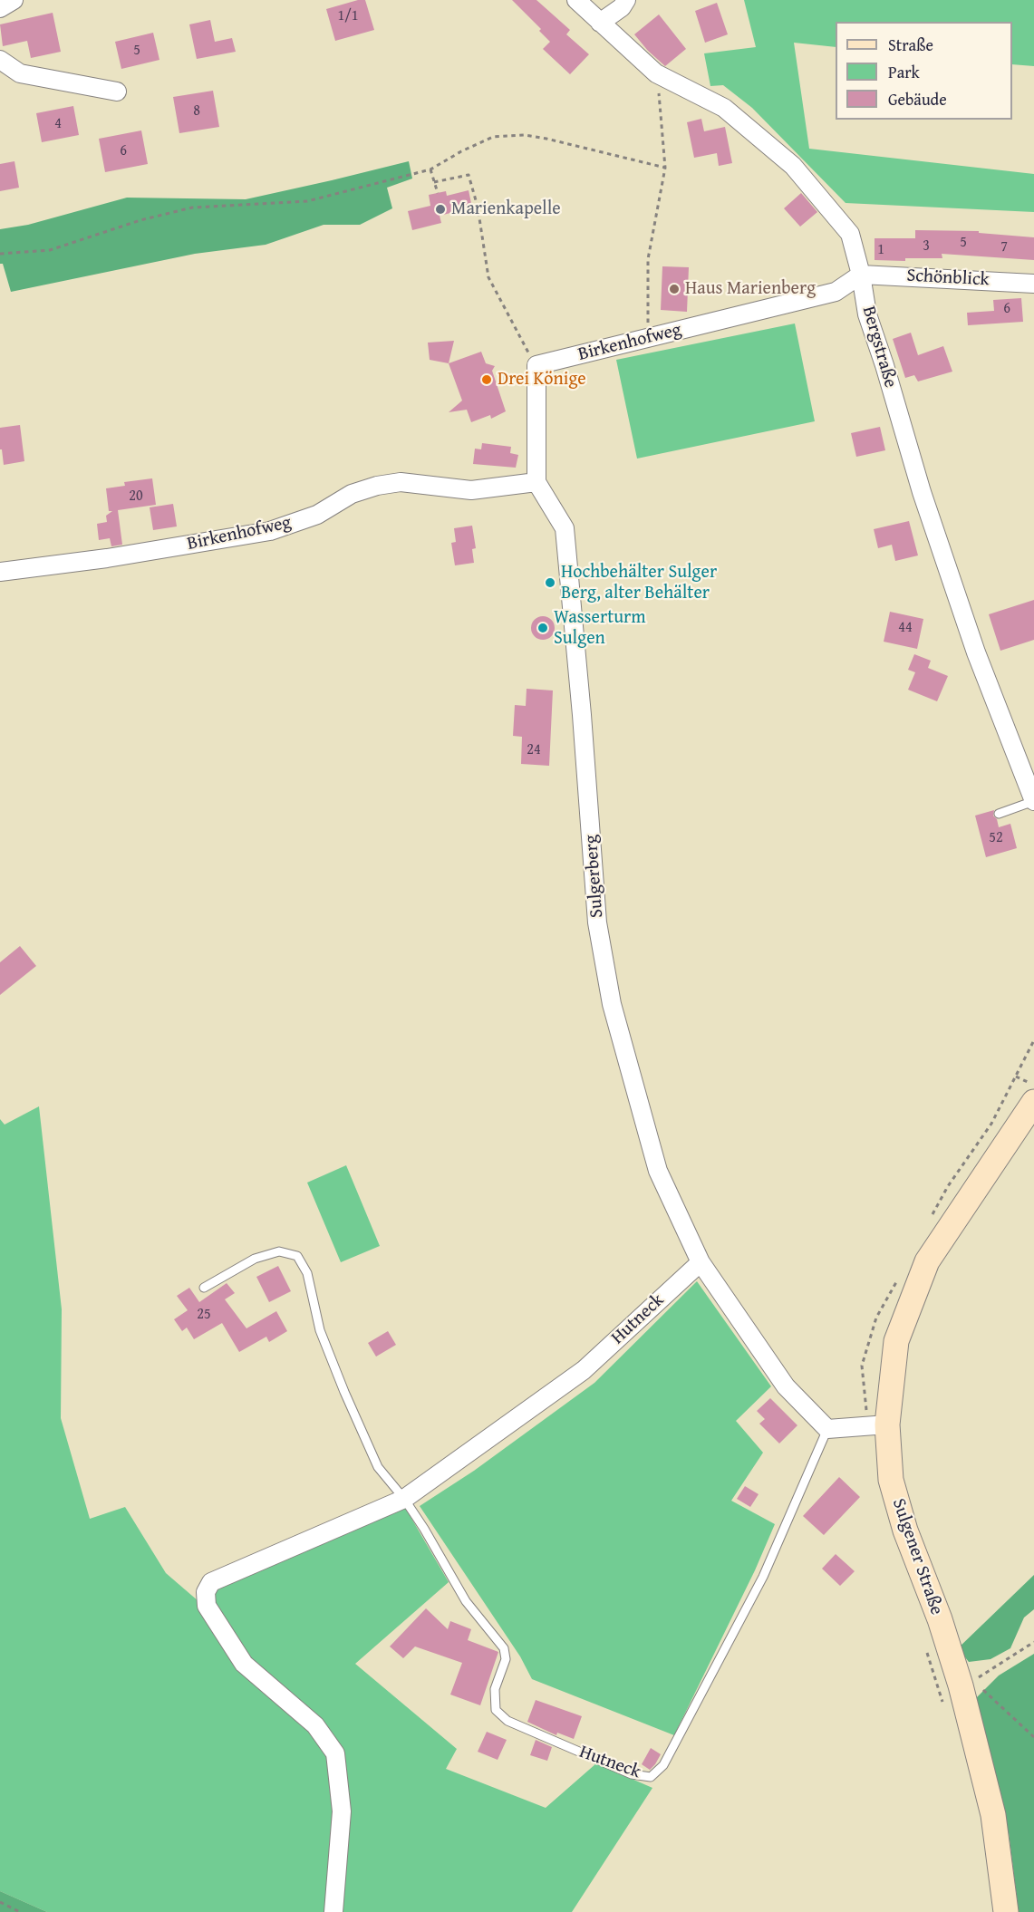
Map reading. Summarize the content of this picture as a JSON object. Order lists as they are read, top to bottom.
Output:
{
  "streets": {
    "main road": ["Sulgener Straße"],
    "street": [
      "Schönblick",
      "Birkenhofweg",
      "Bergstraße",
      "Sulgerberg",
      "Hutneck"
    ]
  },
  "crossings": [
    ["Schönblick", "Birkenhofweg"],
    ["Schönblick", "Bergstraße"],
    ["Birkenhofweg", "Bergstraße"],
    ["Birkenhofweg", "Sulgerberg"],
    ["Sulgerberg", "Hutneck"]
  ],
  "places": [
    "Marienkapelle",
    "Haus Marienberg",
    "Drei Könige",
    "Hochbehälter Sulger Berg, alter Behälter",
    "Wasserturm Sulgen"
  ],
  "house_numbers": [
    "1/1",
    "5",
    "8",
    "4",
    "6",
    "5",
    "3",
    "7",
    "1",
    "6",
    "20",
    "44",
    "24",
    "52",
    "25"
  ],
  "legend": ["Straße", "Park", "Gebäude"]
}
